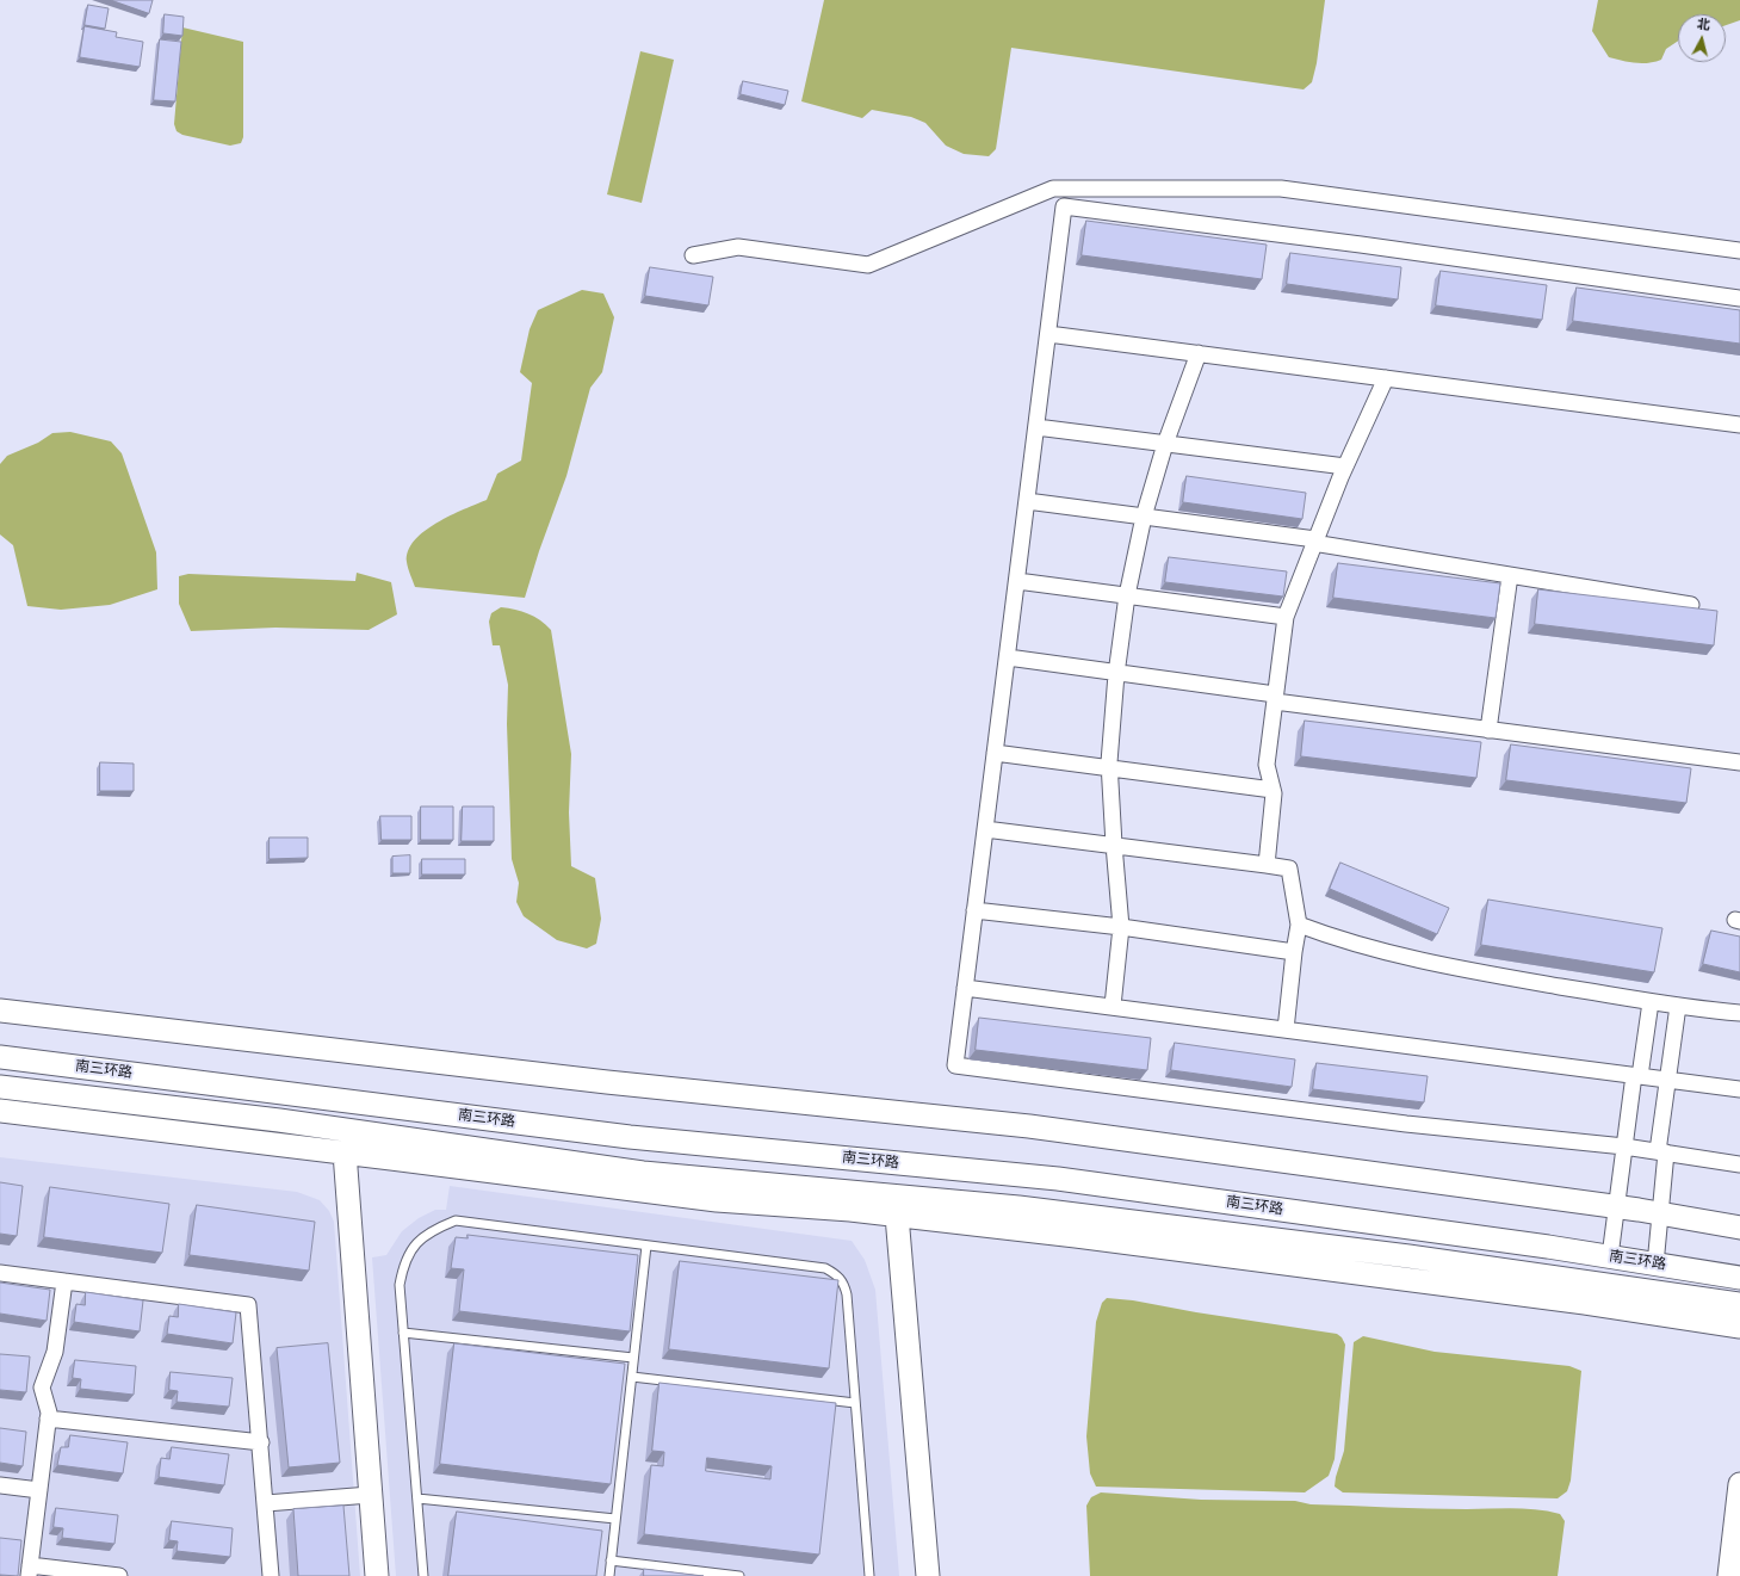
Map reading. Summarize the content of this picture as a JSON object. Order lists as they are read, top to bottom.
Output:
{
  "streets": {
    "street": ["南三环路"]
  },
  "north": "top"
}
